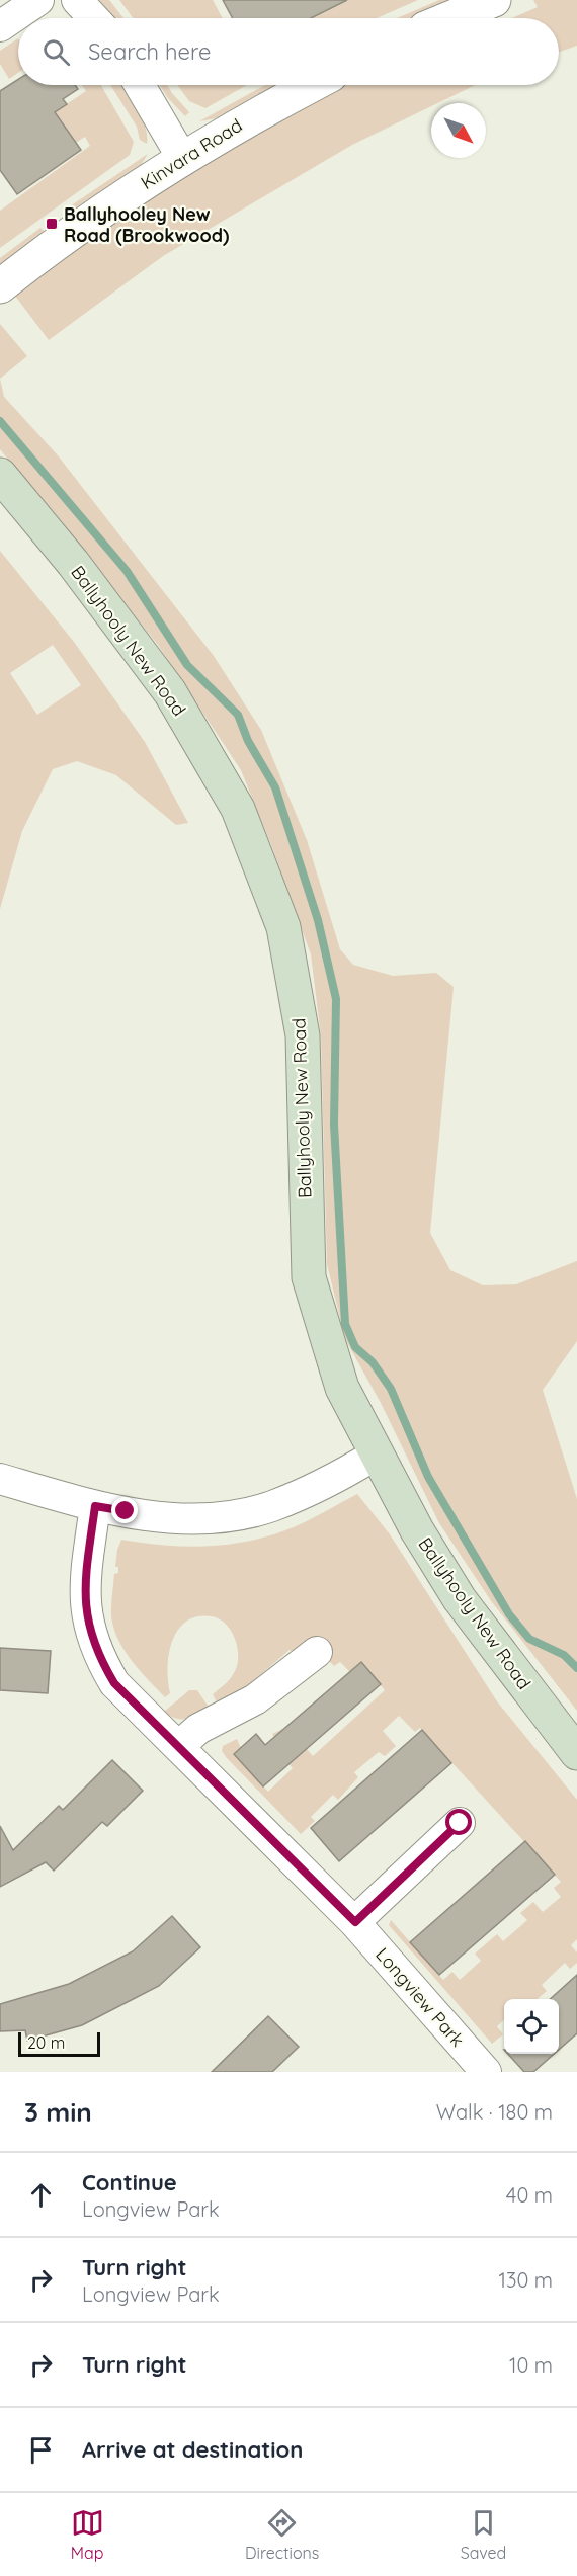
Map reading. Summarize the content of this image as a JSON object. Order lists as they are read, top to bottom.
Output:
{
  "streets": {
    "main road": ["Ballyhooly New Road"],
    "street": ["Kinvara Road", "Longview Park"]
  },
  "places": {
    "transit": ["Ballyhooley New Road (Brookwood)"]
  },
  "scale_bar": "20 m",
  "north": "bottom right",
  "page": {
    "search": "Search here",
    "scale": "20 m",
    "heading": ["3 min", "Walk · 180 m"],
    "list": [
      ["Continue", "Longview Park", "40 m"],
      ["Turn right", "Longview Park", "130 m"],
      ["Turn right", "10 m"],
      "Arrive at destination"
    ],
    "nav": ["Map", "Directions", "Saved"]
  }
}
